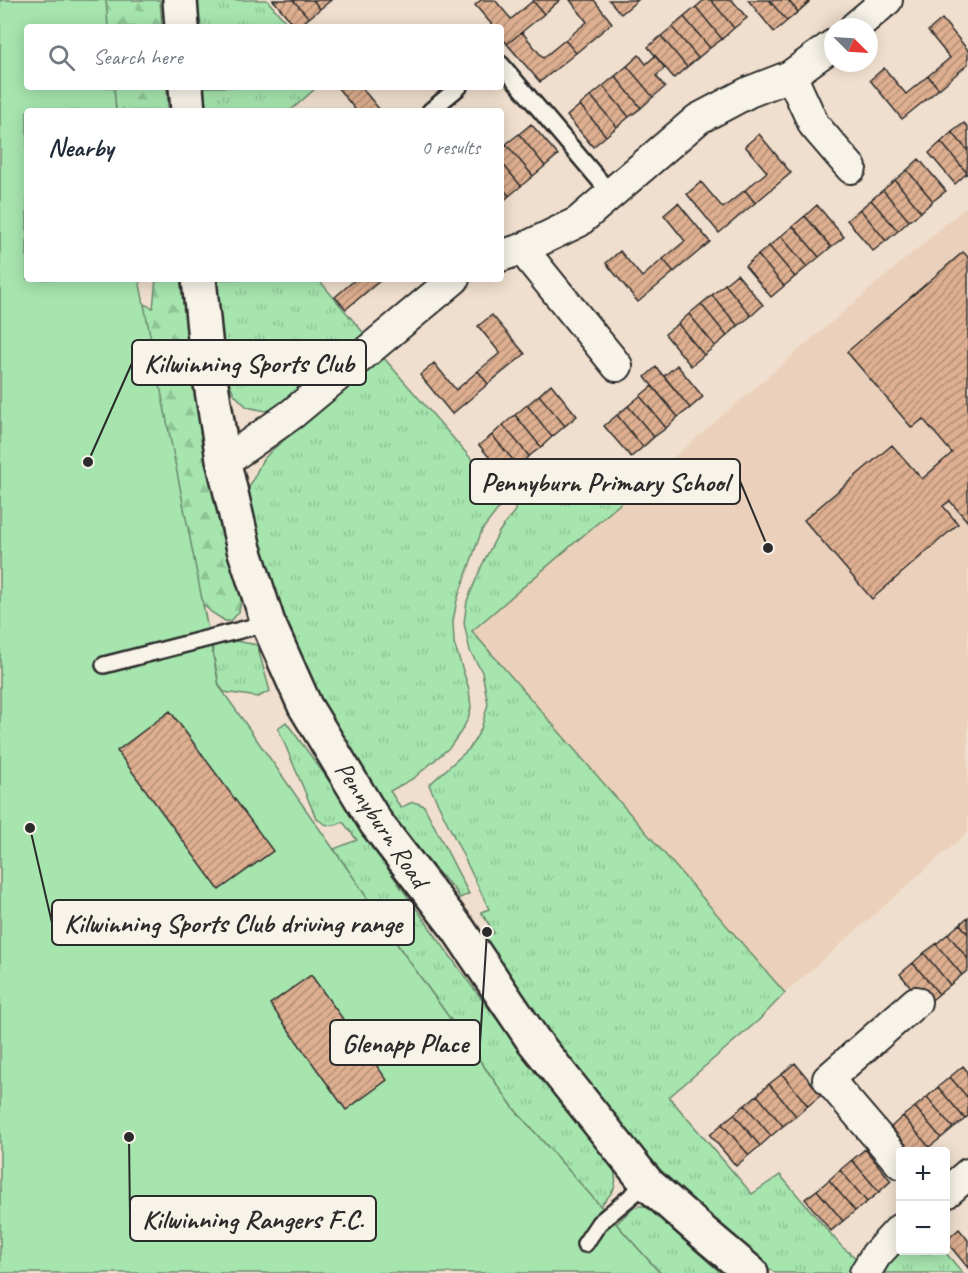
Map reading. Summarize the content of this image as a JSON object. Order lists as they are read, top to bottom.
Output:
{
  "streets": {
    "street": ["Pennyburn Road"]
  },
  "places": [
    "Kilwinning Sports Club",
    "Pennyburn Primary School",
    "Kilwinning Sports Club driving range",
    "Glenapp Place",
    "Kilwinning Rangers F.C."
  ],
  "north": "bottom right",
  "page": {
    "search": "Search here",
    "heading": ["Nearby", "0 results"],
    "map_buttons": ["+", "−"]
  }
}
